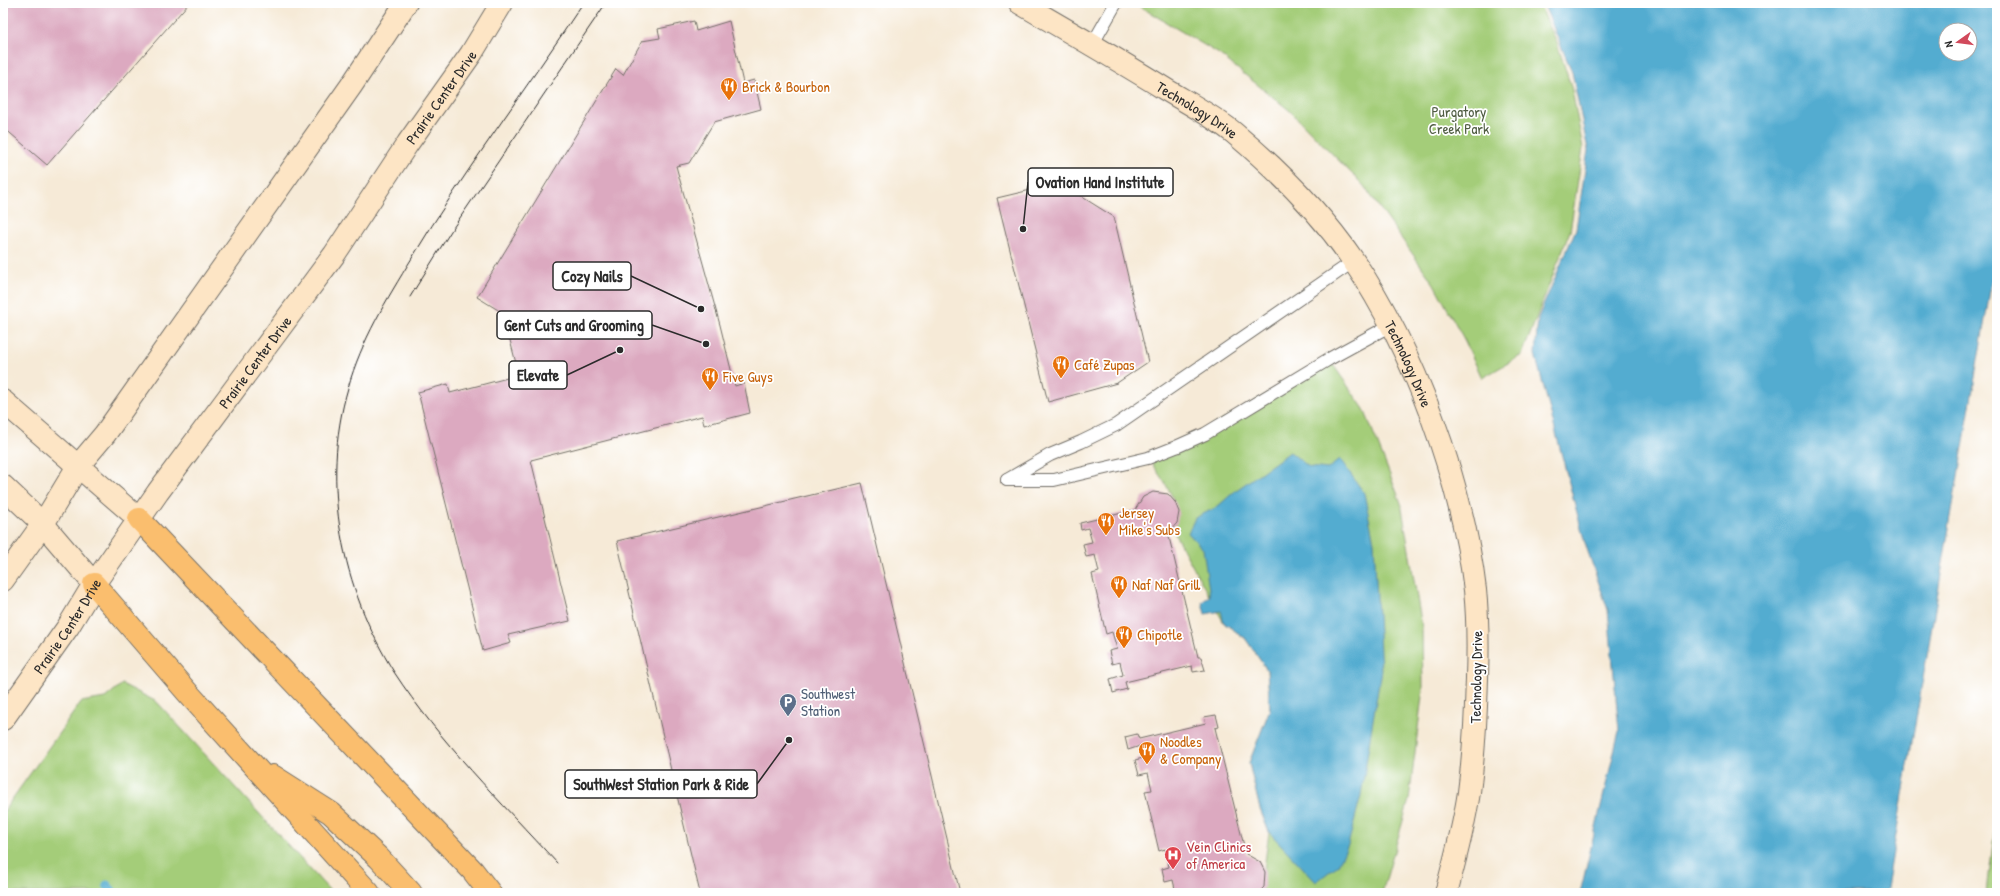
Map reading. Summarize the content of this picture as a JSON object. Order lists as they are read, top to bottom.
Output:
{
  "streets": {
    "main road": ["Prairie Center Drive", "Technology Drive"]
  },
  "parks": ["Purgatory Creek Park"],
  "places": {
    "restaurant": [
      "Brick & Bourbon",
      "Café Zupas",
      "Five Guys",
      "Jersey Mike's Subs",
      "Naf Naf Grill",
      "Chipotle",
      "Noodles & Company"
    ],
    "other": [
      "Ovation Hand Institute",
      "Cozy Nails",
      "Gent Cuts and Grooming",
      "Elevate",
      "SouthWest Station Park & Ride"
    ],
    "parking": ["Southwest Station"],
    "hospital": ["Vein Clinics of America"]
  },
  "north": "left"
}
